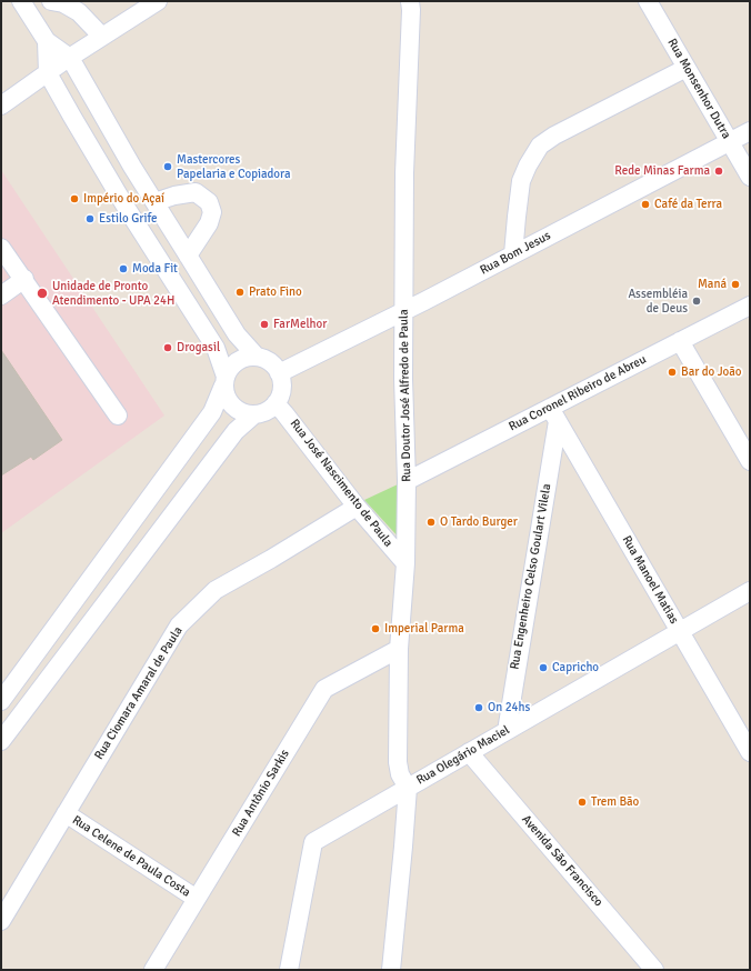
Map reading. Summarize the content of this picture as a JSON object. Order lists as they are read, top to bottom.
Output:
{
  "streets": {
    "street": [
      "Rua Monsenhor Dutra",
      "Rua Bom Jesus",
      "Rua Coronel Ribeiro de Abreu",
      "Rua Doutor José Alfredo de Paula",
      "Rua José Nascimento de Paula",
      "Rua Engenheiro Celso Goulart Vilela",
      "Rua Manoel Matias",
      "Rua Ciomara Amaral de Paula",
      "Rua Olegário Maciel",
      "Rua Antônio Sarkis",
      "Rua Celene de Paula Costa",
      "Avenida São Francisco"
    ]
  },
  "crossings": [
    ["Rua Monsenhor Dutra", "Rua Bom Jesus"],
    ["Rua Bom Jesus", "Rua Doutor José Alfredo de Paula"],
    ["Rua Bom Jesus", "Rua José Nascimento de Paula"],
    ["Rua Coronel Ribeiro de Abreu", "Rua Doutor José Alfredo de Paula"],
    ["Rua Coronel Ribeiro de Abreu", "Rua Engenheiro Celso Goulart Vilela"],
    ["Rua Coronel Ribeiro de Abreu", "Rua Manoel Matias"],
    ["Rua Doutor José Alfredo de Paula", "Rua José Nascimento de Paula"],
    ["Rua Doutor José Alfredo de Paula", "Rua Olegário Maciel"],
    ["Rua Doutor José Alfredo de Paula", "Rua Antônio Sarkis"],
    ["Rua José Nascimento de Paula", "Rua Ciomara Amaral de Paula"],
    ["Rua Engenheiro Celso Goulart Vilela", "Rua Manoel Matias"],
    ["Rua Engenheiro Celso Goulart Vilela", "Rua Olegário Maciel"],
    ["Rua Manoel Matias", "Rua Olegário Maciel"],
    ["Rua Ciomara Amaral de Paula", "Rua Celene de Paula Costa"],
    ["Rua Olegário Maciel", "Avenida São Francisco"],
    ["Rua Antônio Sarkis", "Rua Celene de Paula Costa"]
  ],
  "places": [
    "Mastercores Papelaria e Copiadora",
    "Rede Minas Farma",
    "Império do Açaí",
    "Café da Terra",
    "Estilo Grife",
    "Moda Fit",
    "Maná",
    "Prato Fino",
    "Unidade de Pronto Atendimento - UPA 24H",
    "Assembléia de Deus",
    "FarMelhor",
    "Drogasil",
    "Bar do João",
    "O Tardo Burger",
    "Imperial Parma",
    "Capricho",
    "On 24hs",
    "Trem Bão"
  ]
}
